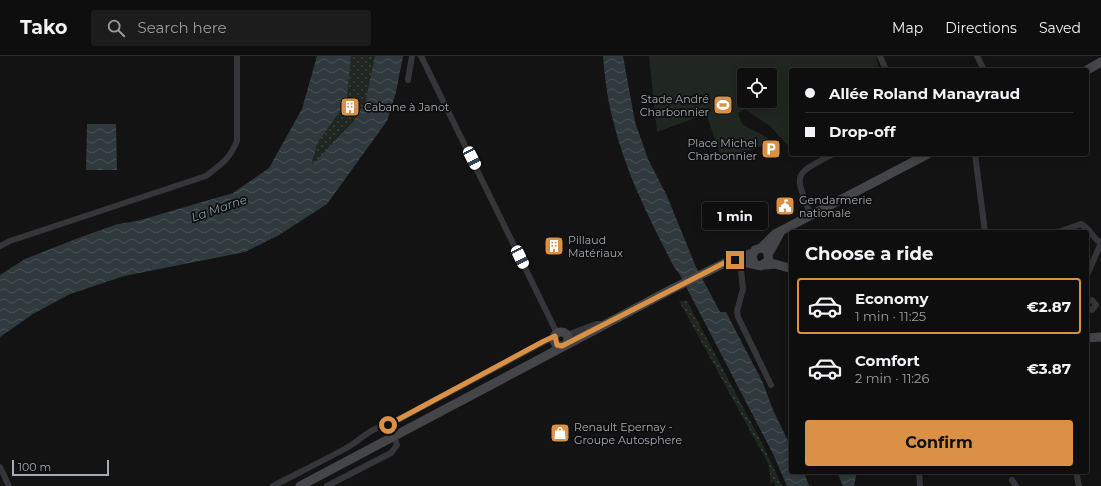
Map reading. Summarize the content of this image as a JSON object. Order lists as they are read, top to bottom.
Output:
{
  "water": ["La Marne"],
  "places": {
    "sports": ["Stade André Charbonnier"],
    "building": ["Cabane à Janot", "Pillaud Matériaux"],
    "parking": ["Place Michel Charbonnier"],
    "public building": ["Gendarmerie nationale"],
    "shop": ["Renault Epernay - Groupe Autosphere"]
  },
  "scale_bar": "100 m",
  "page": {
    "header": "Tako",
    "search": "Search here",
    "nav": ["Map", "Directions", "Saved"],
    "banner": ["Allée Roland Manayraud", "Drop-off"],
    "bubble": "1 min",
    "heading": "Choose a ride",
    "list": [
      {
        "name": "Economy",
        "note": "1 min · 11:25",
        "value": "€2.87"
      },
      {
        "name": "Comfort",
        "note": "2 min · 11:26",
        "value": "€3.87"
      }
    ],
    "buttons": "Confirm",
    "scale": "100 m"
  }
}
